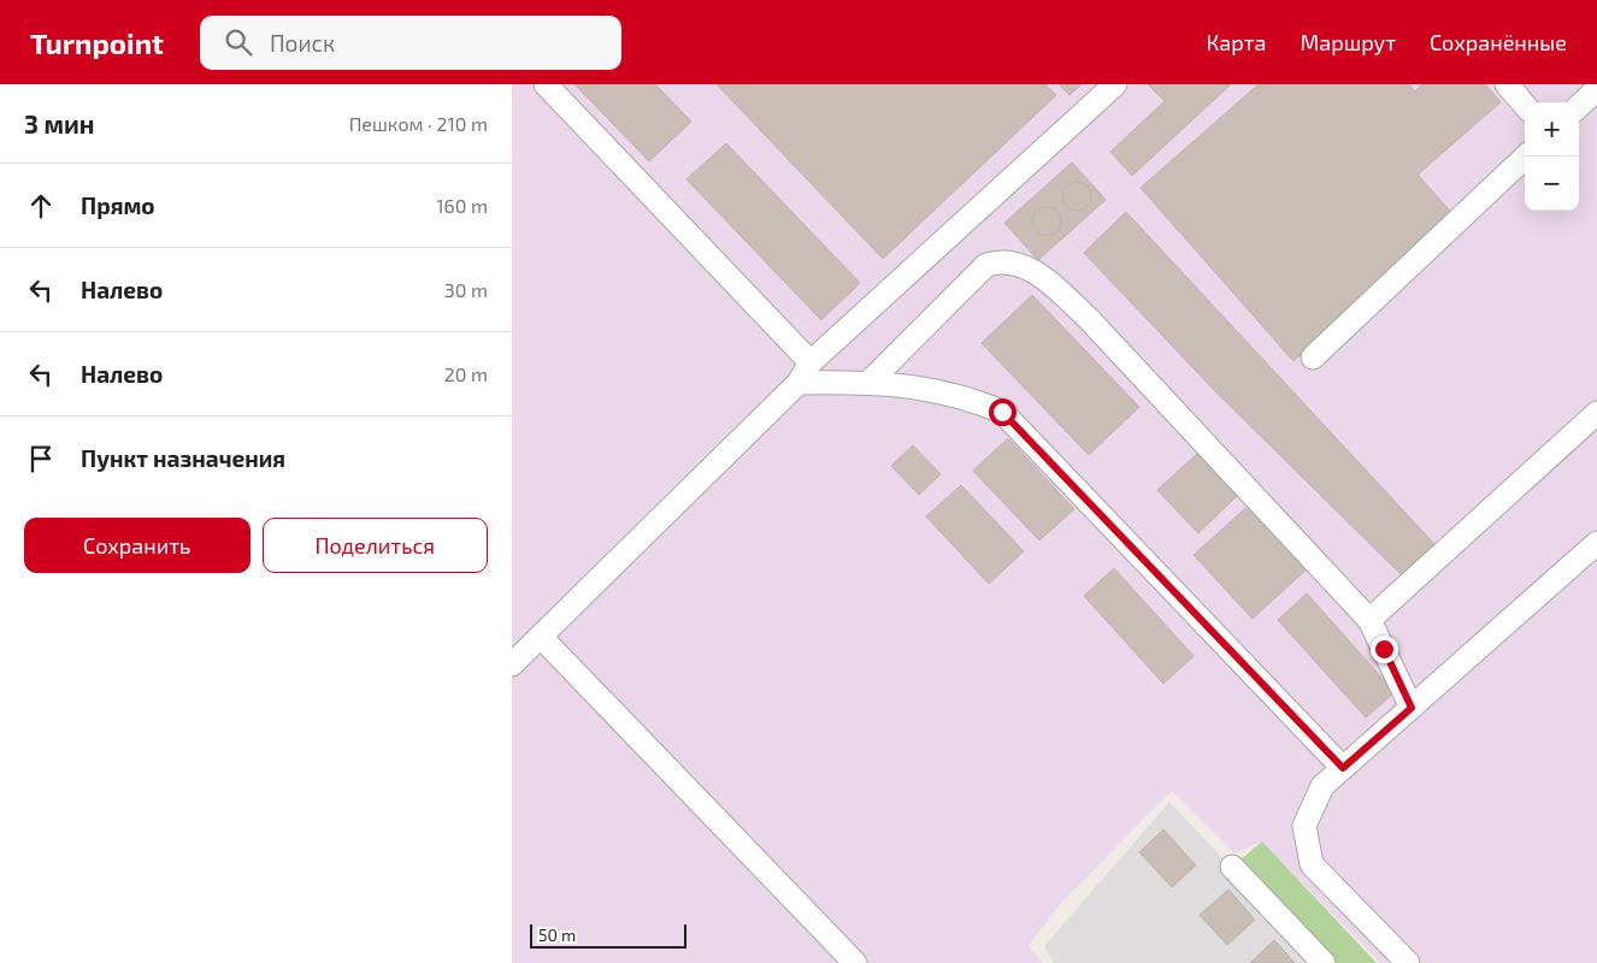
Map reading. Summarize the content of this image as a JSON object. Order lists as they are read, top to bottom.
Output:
{
  "scale_bar": "50 m",
  "page": {
    "header": "Turnpoint",
    "search": "Поиск",
    "nav": ["Карта", "Маршрут", "Сохранённые"],
    "heading": ["3 мин", "Пешком · 210 m"],
    "map_buttons": ["+", "−"],
    "list": [
      ["Прямо", "160 m"],
      ["Налево", "30 m"],
      ["Налево", "20 m"],
      "Пункт назначения"
    ],
    "buttons": ["Сохранить", "Поделиться"],
    "scale": "50 m"
  }
}
